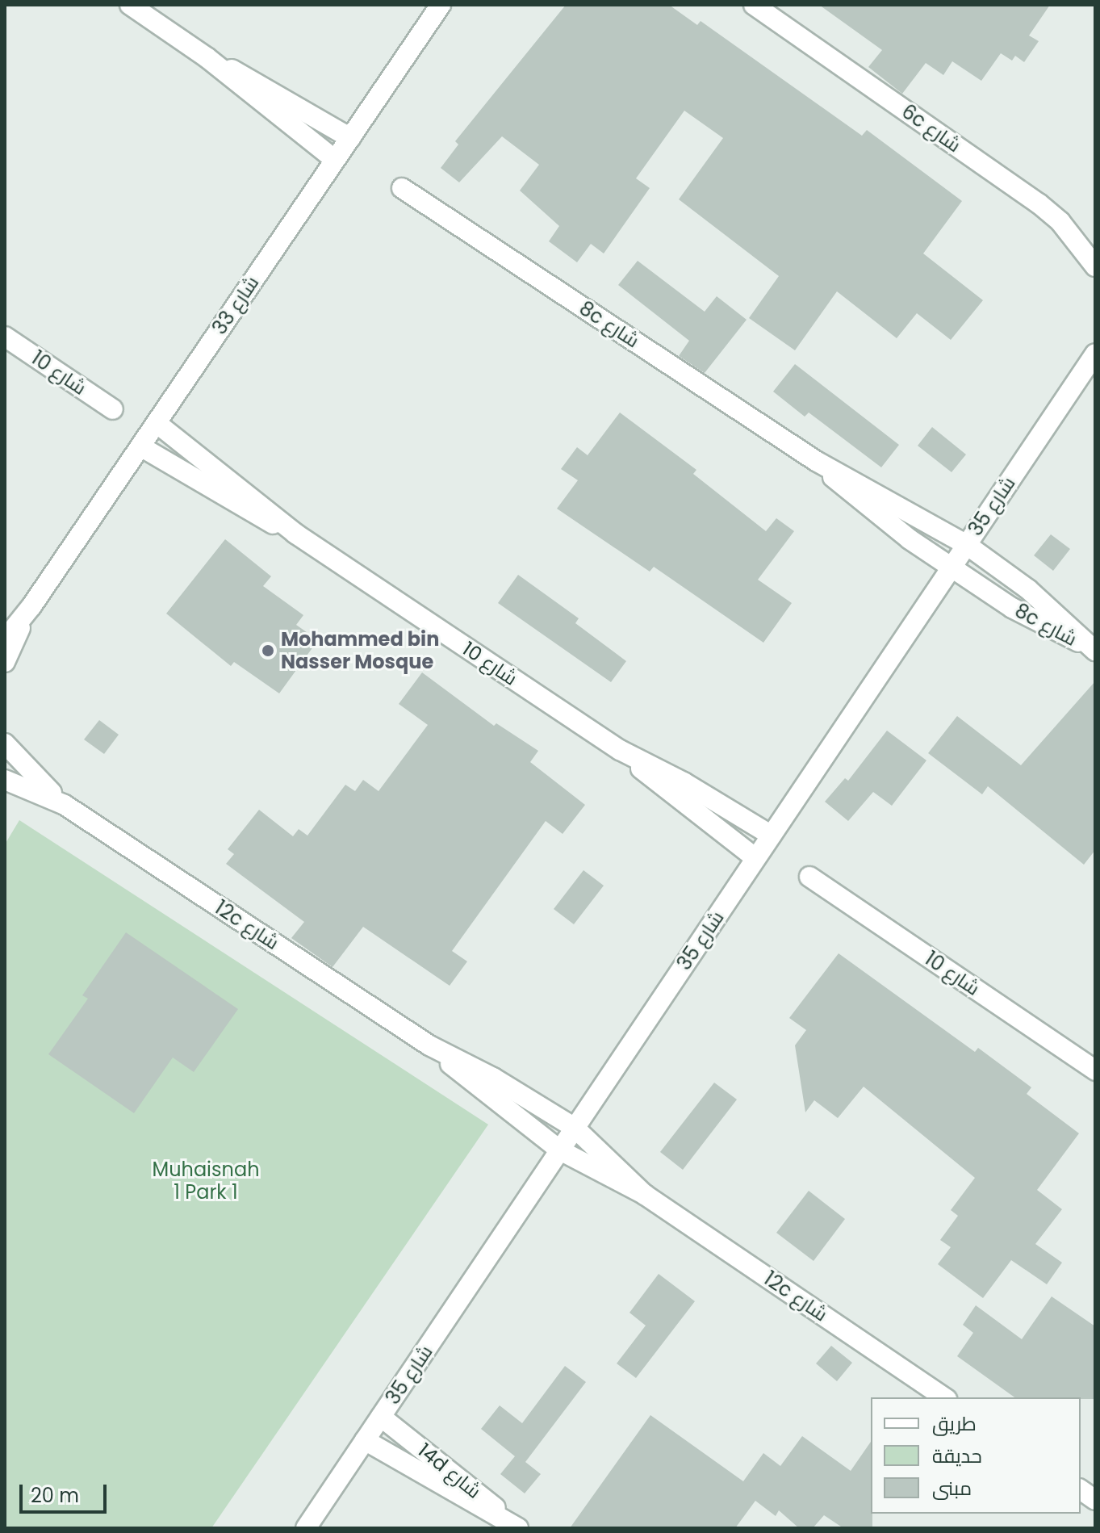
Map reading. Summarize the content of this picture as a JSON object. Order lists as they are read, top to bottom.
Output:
{
  "streets": {
    "street": [
      "6c شارع",
      "شارع 33",
      "8c شارع",
      "شارع 10",
      "شارع 35",
      "12c شارع",
      "14d شارع"
    ]
  },
  "crossings": [
    ["شارع 33", "شارع 10"],
    ["8c شارع", "شارع 35"],
    ["شارع 10", "شارع 35"],
    ["شارع 35", "12c شارع"],
    ["شارع 35", "14d شارع"]
  ],
  "parks": ["Muhaisnah 1 Park 1"],
  "places": ["Mohammed bin Nasser Mosque"],
  "legend": ["طريق", "حديقة", "مبنى"],
  "scale_bar": "20 m"
}
